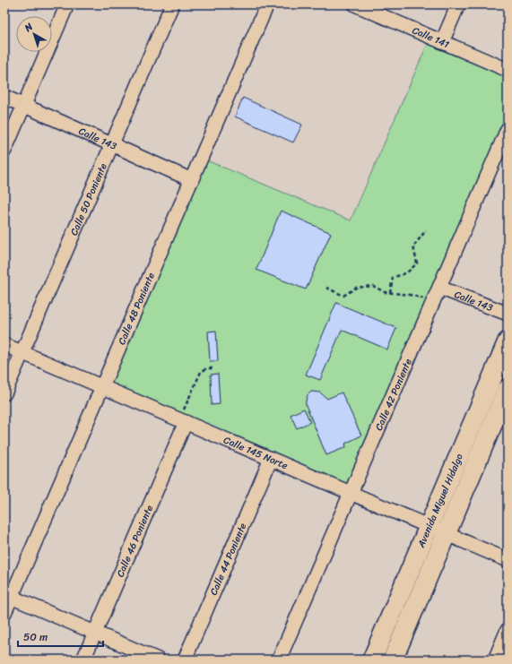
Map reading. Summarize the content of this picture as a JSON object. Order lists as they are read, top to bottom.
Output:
{
  "streets": {
    "main road": ["Avenida Miguel Hidalgo"],
    "street": [
      "Calle 141",
      "Calle 143",
      "Calle 50 Poniente",
      "Calle 48 Poniente",
      "Calle 42 Poniente",
      "Calle 145 Norte",
      "Calle 46 Poniente",
      "Calle 44 Poniente"
    ]
  },
  "crossings": [
    ["Calle 143", "Calle 50 Poniente"],
    ["Calle 143", "Calle 48 Poniente"],
    ["Calle 143", "Calle 42 Poniente"],
    ["Calle 50 Poniente", "Calle 145 Norte"],
    ["Calle 48 Poniente", "Calle 145 Norte"],
    ["Calle 42 Poniente", "Calle 145 Norte"],
    ["Calle 145 Norte", "Avenida Miguel Hidalgo"],
    ["Calle 145 Norte", "Calle 46 Poniente"],
    ["Calle 145 Norte", "Calle 44 Poniente"]
  ],
  "scale_bar": "50 m",
  "north": "top left"
}
